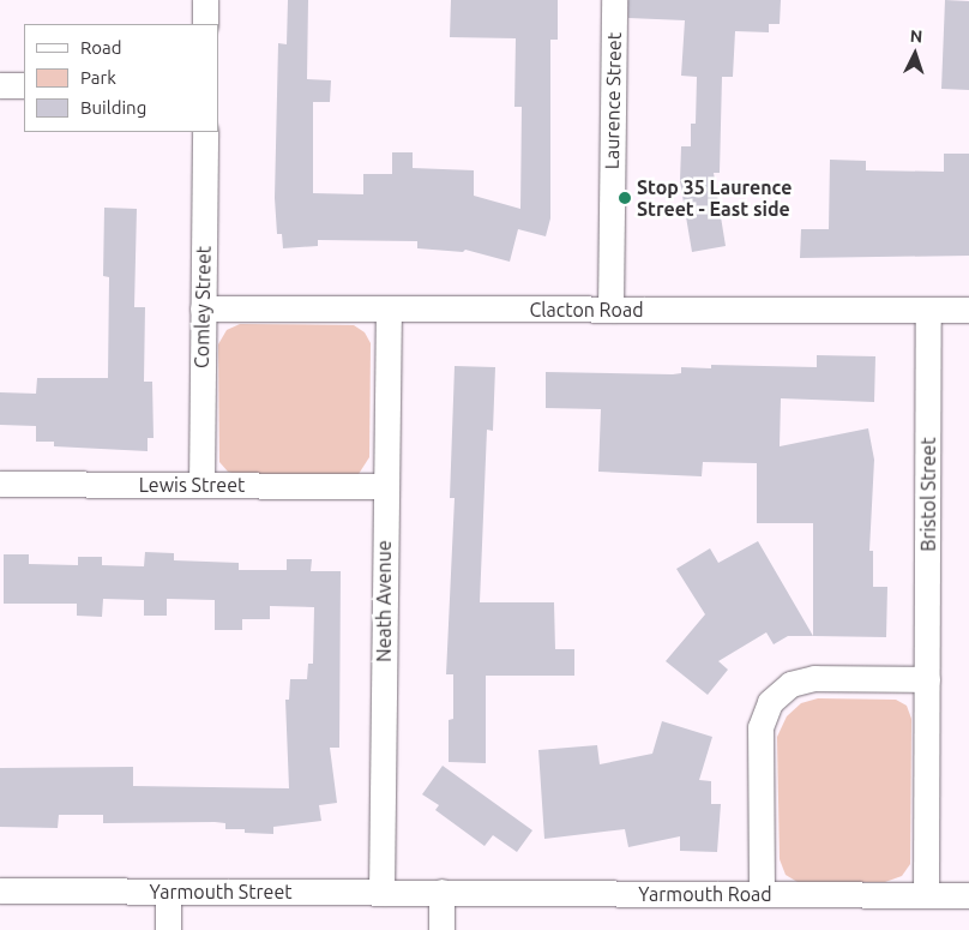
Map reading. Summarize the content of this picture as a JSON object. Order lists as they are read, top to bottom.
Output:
{
  "streets": {
    "street": [
      "Laurence Street",
      "Comley Street",
      "Clacton Road",
      "Lewis Street",
      "Bristol Street",
      "Neath Avenue",
      "Yarmouth Street",
      "Yarmouth Road"
    ]
  },
  "crossings": [
    ["Laurence Street", "Clacton Road"],
    ["Comley Street", "Clacton Road"],
    ["Comley Street", "Lewis Street"],
    ["Clacton Road", "Bristol Street"],
    ["Clacton Road", "Neath Avenue"],
    ["Lewis Street", "Neath Avenue"],
    ["Bristol Street", "Yarmouth Road"],
    ["Neath Avenue", "Yarmouth Street"],
    ["Yarmouth Street", "Yarmouth Road"]
  ],
  "places": ["Stop 35 Laurence Street - East side"],
  "legend": ["Road", "Park", "Building"],
  "north": "top"
}
